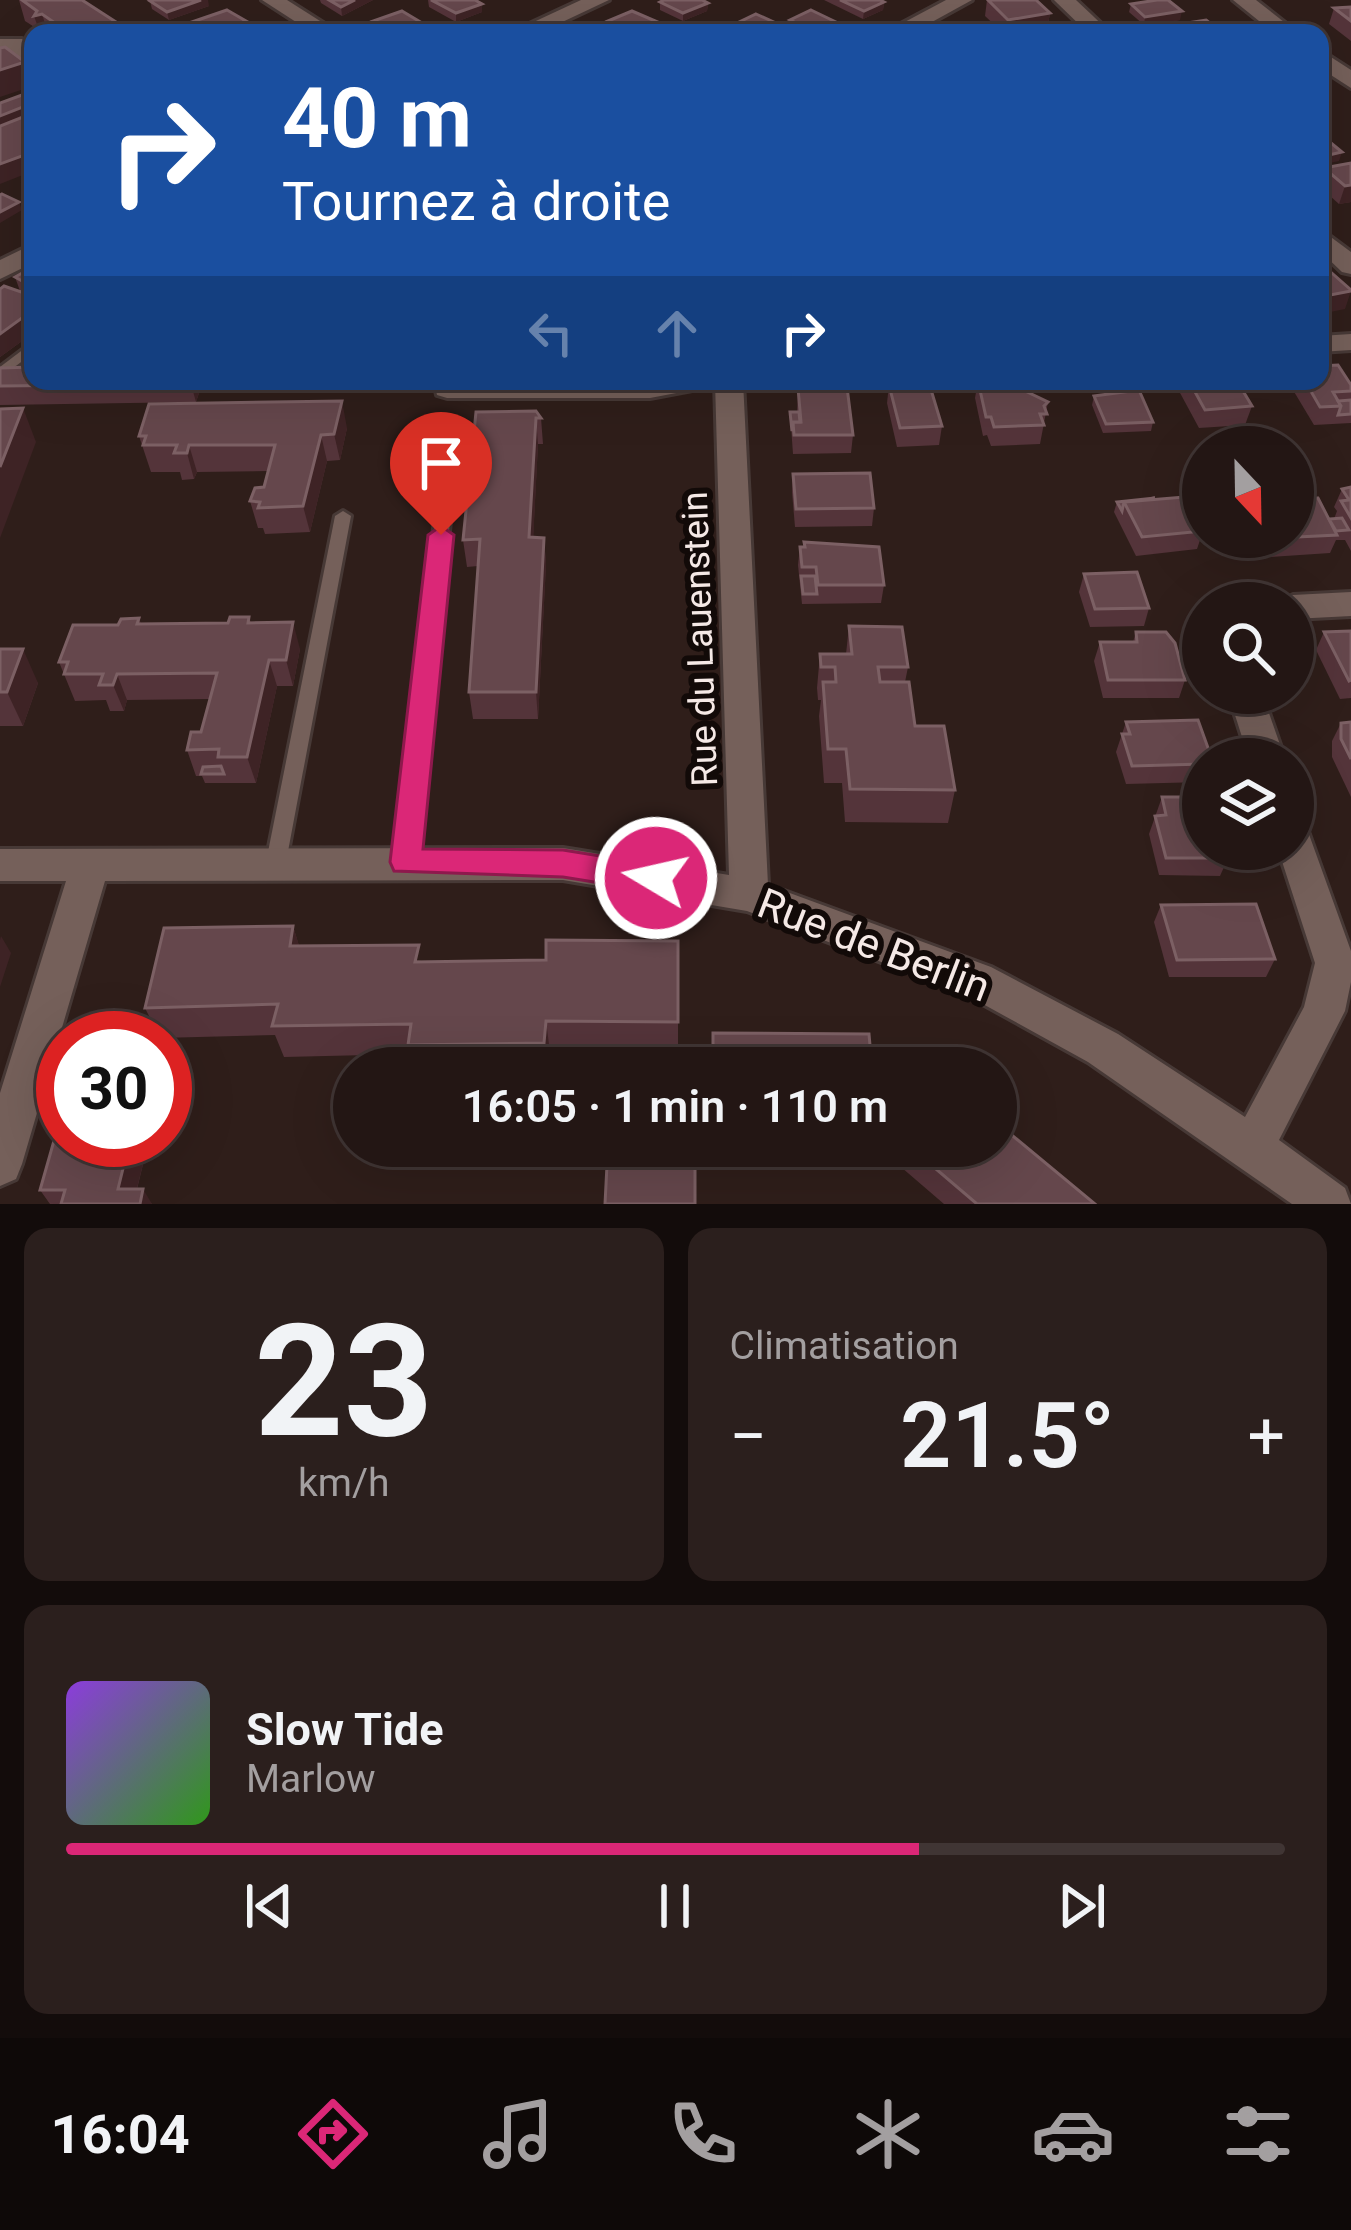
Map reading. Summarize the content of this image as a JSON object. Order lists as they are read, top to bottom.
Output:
{
  "streets": {
    "street": ["Rue du Lauenstein", "Rue de Berlin"]
  },
  "crossings": [
    ["Rue du Lauenstein", "Rue de Berlin"]
  ],
  "north": "bottom",
  "page": {
    "turn": ["40 m", "Tournez à droite"],
    "limit": "30",
    "trip": "16:05 · 1 min · 110 m",
    "tile": [
      ["23", "km/h"],
      "Climatisation"
    ],
    "heat": ["−", "21.5°", "+"],
    "song": ["Slow Tide", "Marlow"],
    "tabs": "16:04"
  }
}
